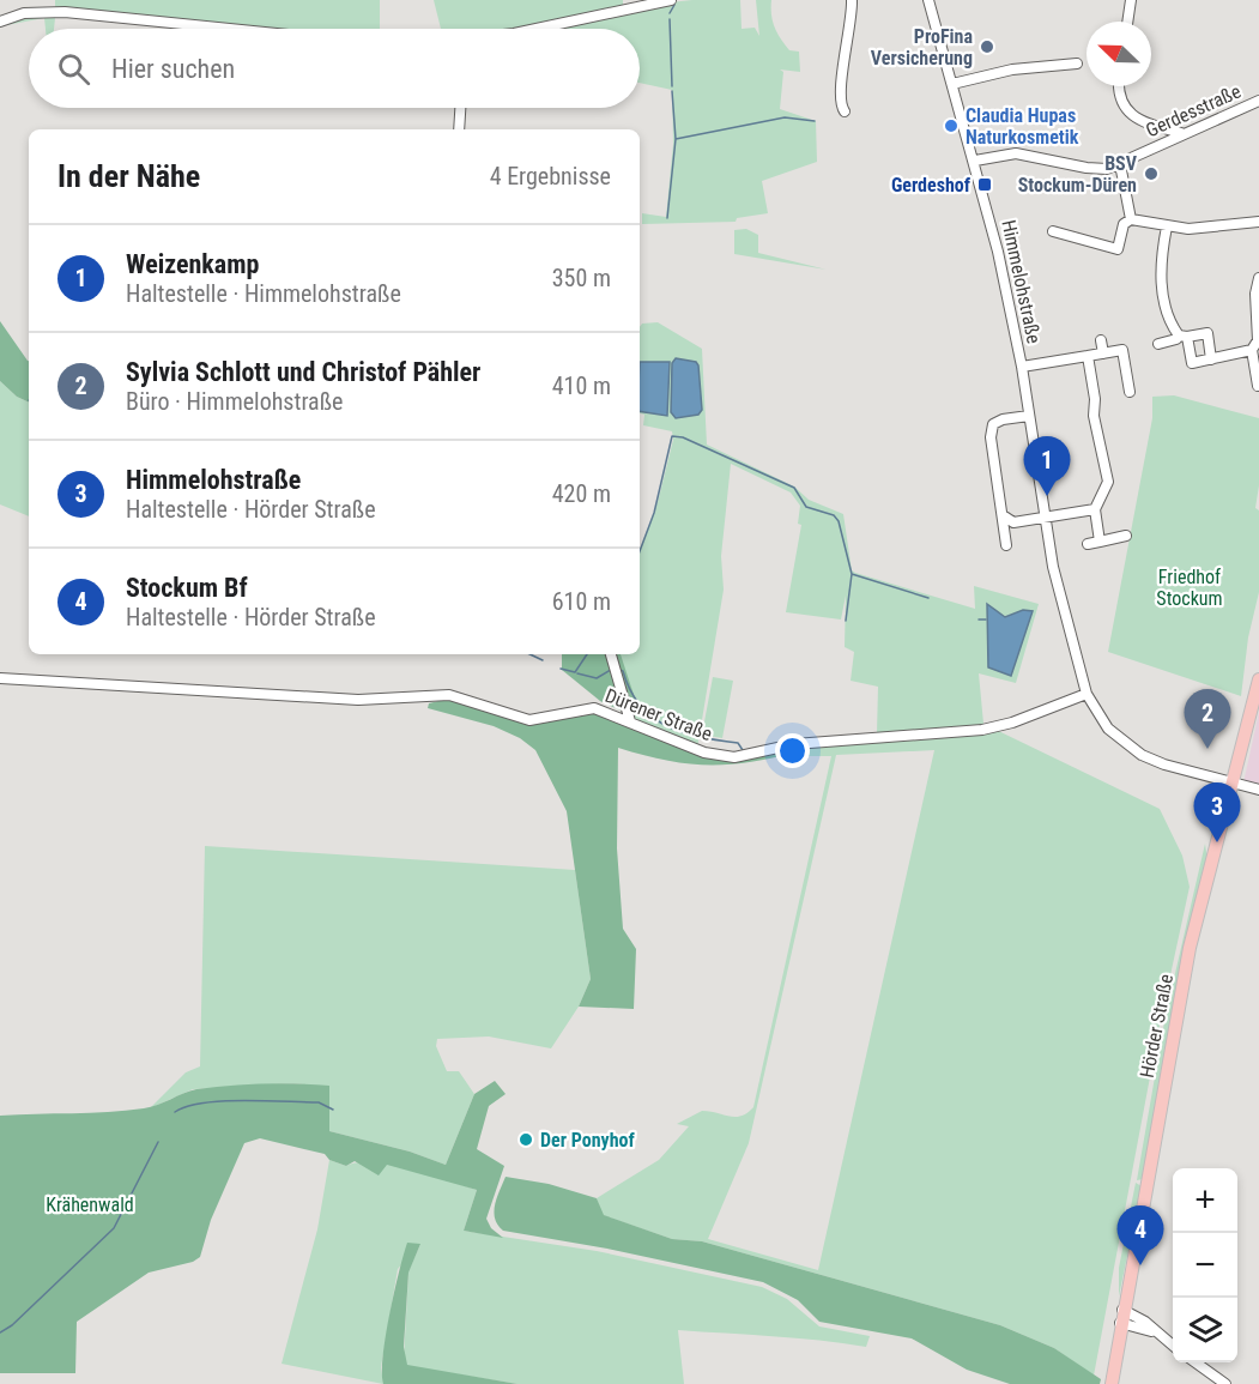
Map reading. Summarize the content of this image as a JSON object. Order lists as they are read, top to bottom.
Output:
{
  "streets": {
    "main road": ["Hörder Straße"],
    "street": ["Gerdesstraße", "Himmelohstraße", "Dürener Straße"]
  },
  "crossings": [
    ["Gerdesstraße", "Himmelohstraße"],
    ["Himmelohstraße", "Dürener Straße"],
    ["Himmelohstraße", "Hörder Straße"]
  ],
  "parks": ["Friedhof Stockum", "Krähenwald"],
  "places": {
    "other": [
      "ProFina Versicherung",
      "Claudia Hupas Naturkosmetik",
      "BSV Stockum-Düren",
      "Der Ponyhof"
    ],
    "transit": ["Gerdeshof"]
  },
  "north": "top left",
  "page": {
    "search": "Hier suchen",
    "heading": ["In der Nähe", "4 Ergebnisse"],
    "list": [
      {
        "mark": "1",
        "name": "Weizenkamp",
        "note": "Haltestelle · Himmelohstraße",
        "value": "350 m"
      },
      {
        "mark": "2",
        "name": "Sylvia Schlott und Christof Pähler",
        "note": "Büro · Himmelohstraße",
        "value": "410 m"
      },
      {
        "mark": "3",
        "name": "Himmelohstraße",
        "note": "Haltestelle · Hörder Straße",
        "value": "420 m"
      },
      {
        "mark": "4",
        "name": "Stockum Bf",
        "note": "Haltestelle · Hörder Straße",
        "value": "610 m"
      }
    ],
    "pins": [
      "1",
      "2",
      "3",
      "4"
    ],
    "map_buttons": ["+", "−"]
  }
}
